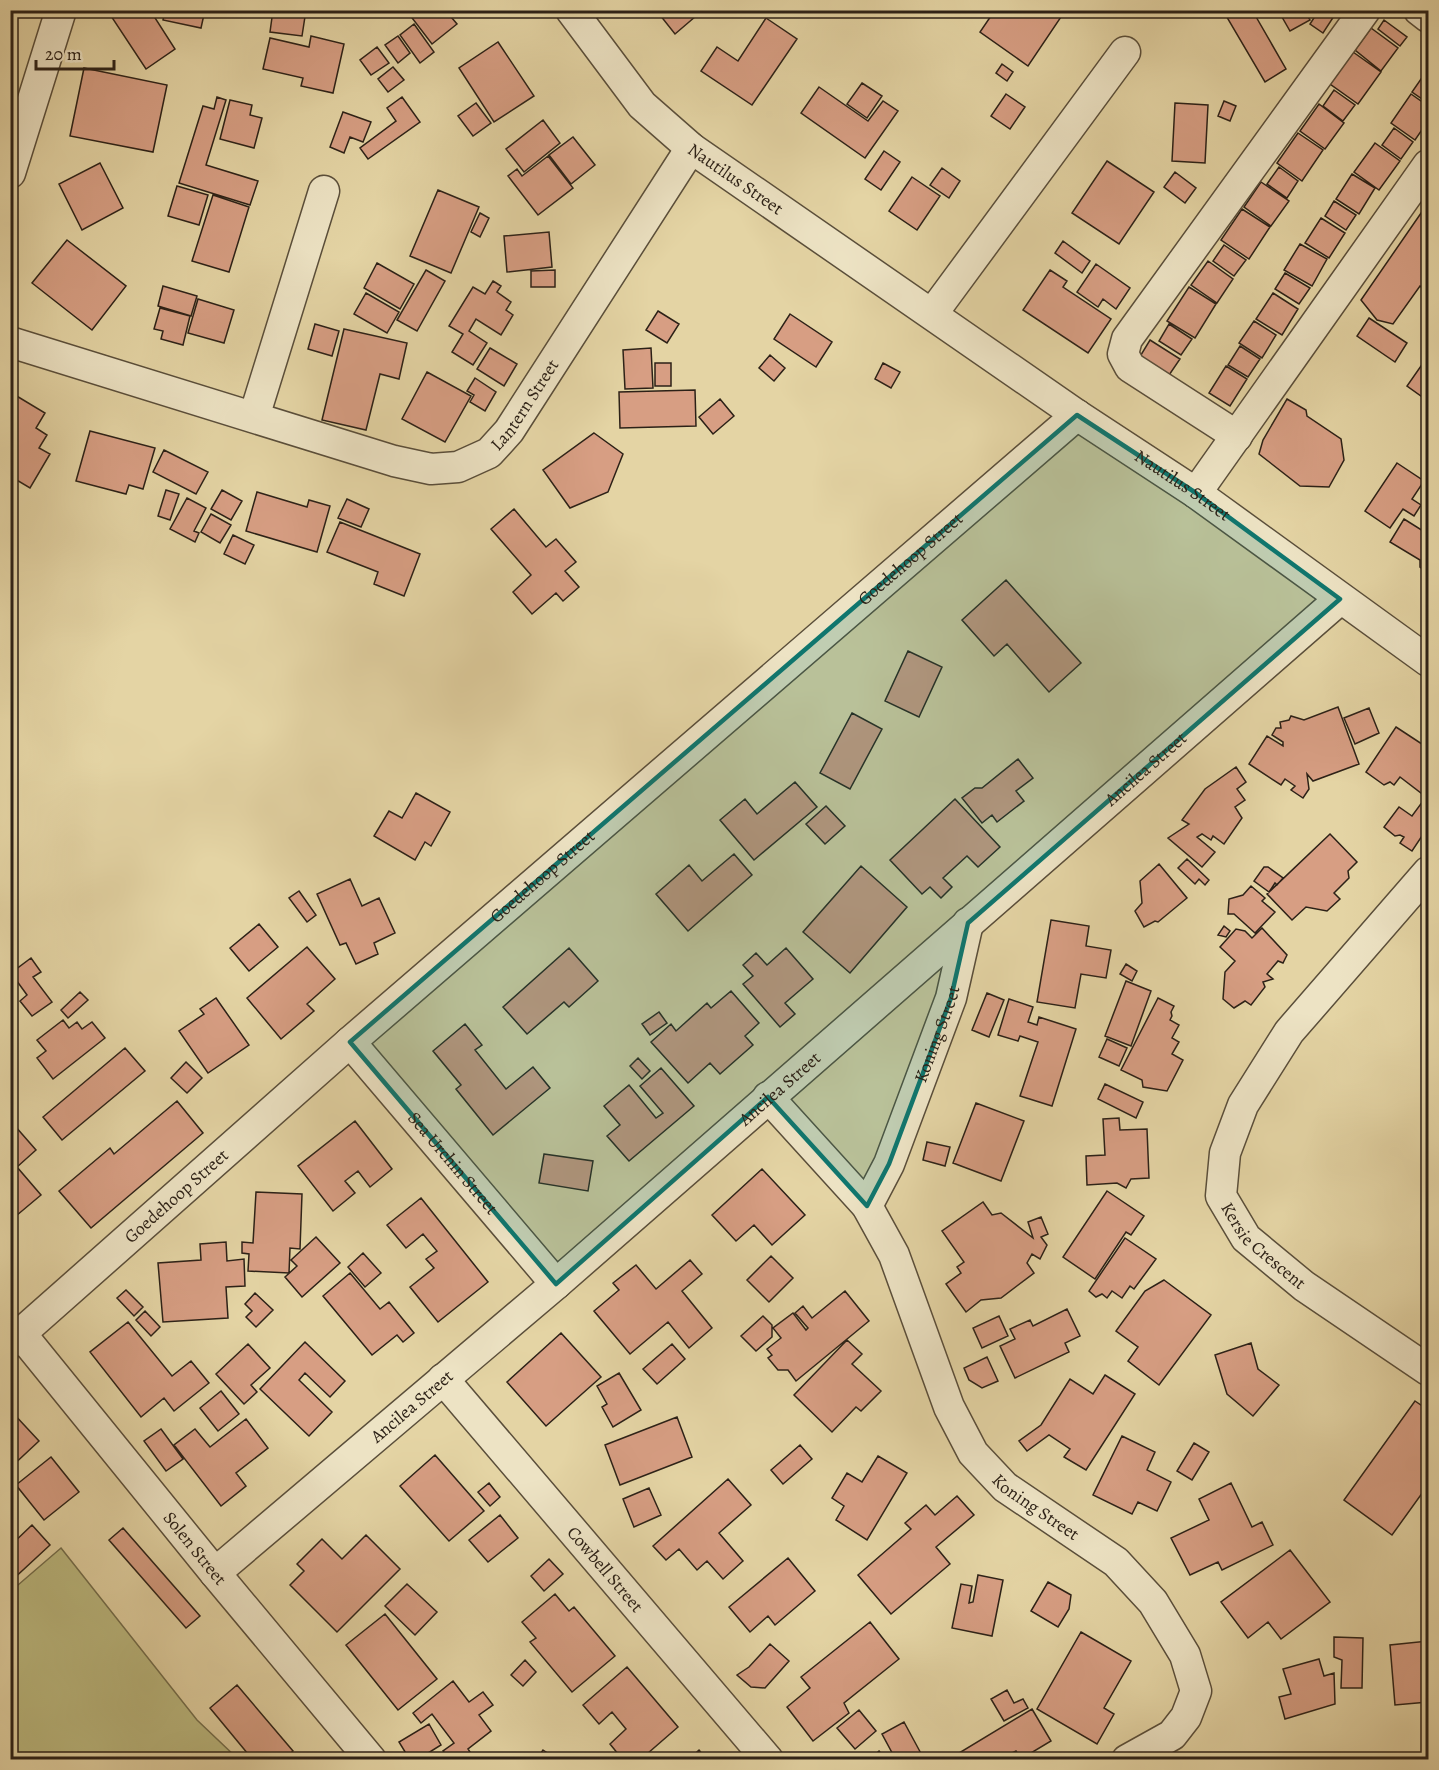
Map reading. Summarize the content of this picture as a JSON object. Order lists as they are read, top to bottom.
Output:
{
  "streets": {
    "street": [
      "Nautilus Street",
      "Lantern Street",
      "Goedehoop Street",
      "Ancilea Street",
      "Koning Street",
      "Sea Urchin Street",
      "Kersie Crescent",
      "Solen Street",
      "Cowbell Street"
    ]
  },
  "crossings": [
    ["Nautilus Street", "Lantern Street"],
    ["Nautilus Street", "Goedehoop Street"],
    ["Nautilus Street", "Ancilea Street"],
    ["Goedehoop Street", "Sea Urchin Street"],
    ["Goedehoop Street", "Solen Street"],
    ["Ancilea Street", "Koning Street"],
    ["Ancilea Street", "Sea Urchin Street"],
    ["Ancilea Street", "Solen Street"],
    ["Ancilea Street", "Cowbell Street"]
  ],
  "scale_bar": "20 m"
}
